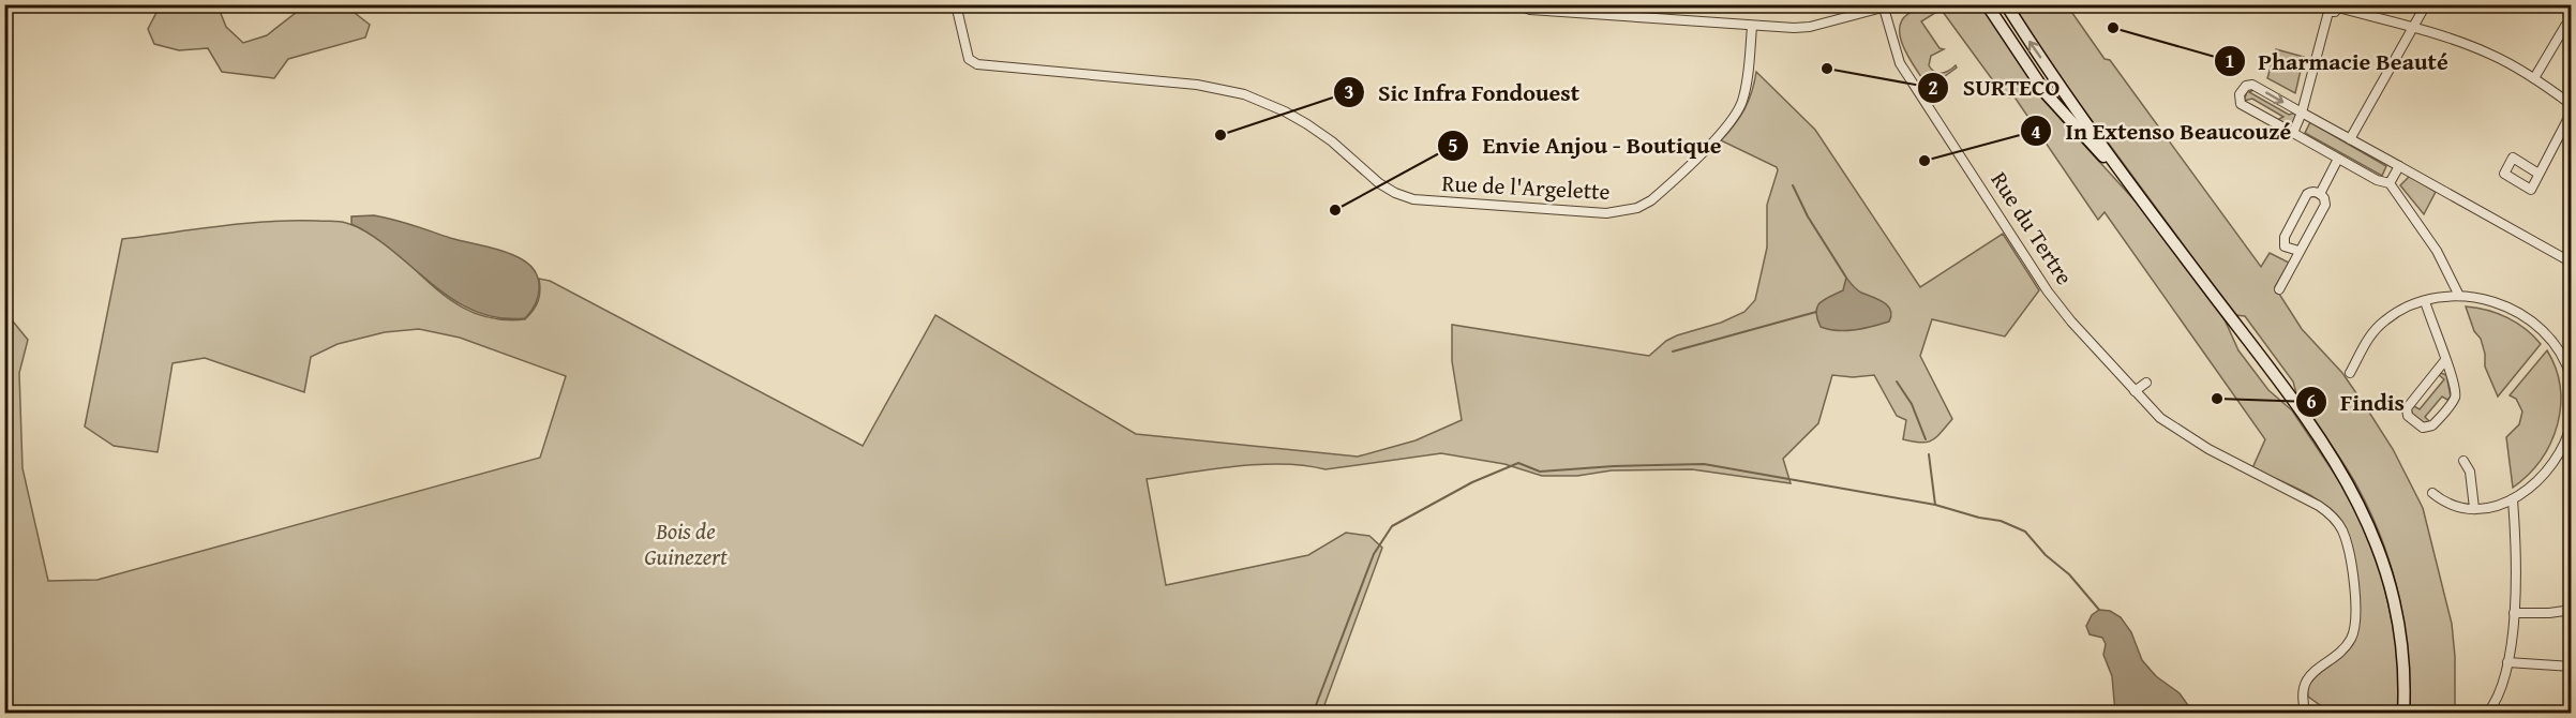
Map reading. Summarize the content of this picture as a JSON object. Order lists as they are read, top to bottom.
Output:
{
  "streets": {
    "street": ["Rue de l'Argelette", "Rue du Tertre"]
  },
  "parks": ["Bois de Guinezert"],
  "places": [
    "Pharmacie Beauté",
    "SURTECO",
    "Sic Infra Fondouest",
    "In Extenso Beaucouzé",
    "Envie Anjou - Boutique",
    "Findis"
  ]
}
